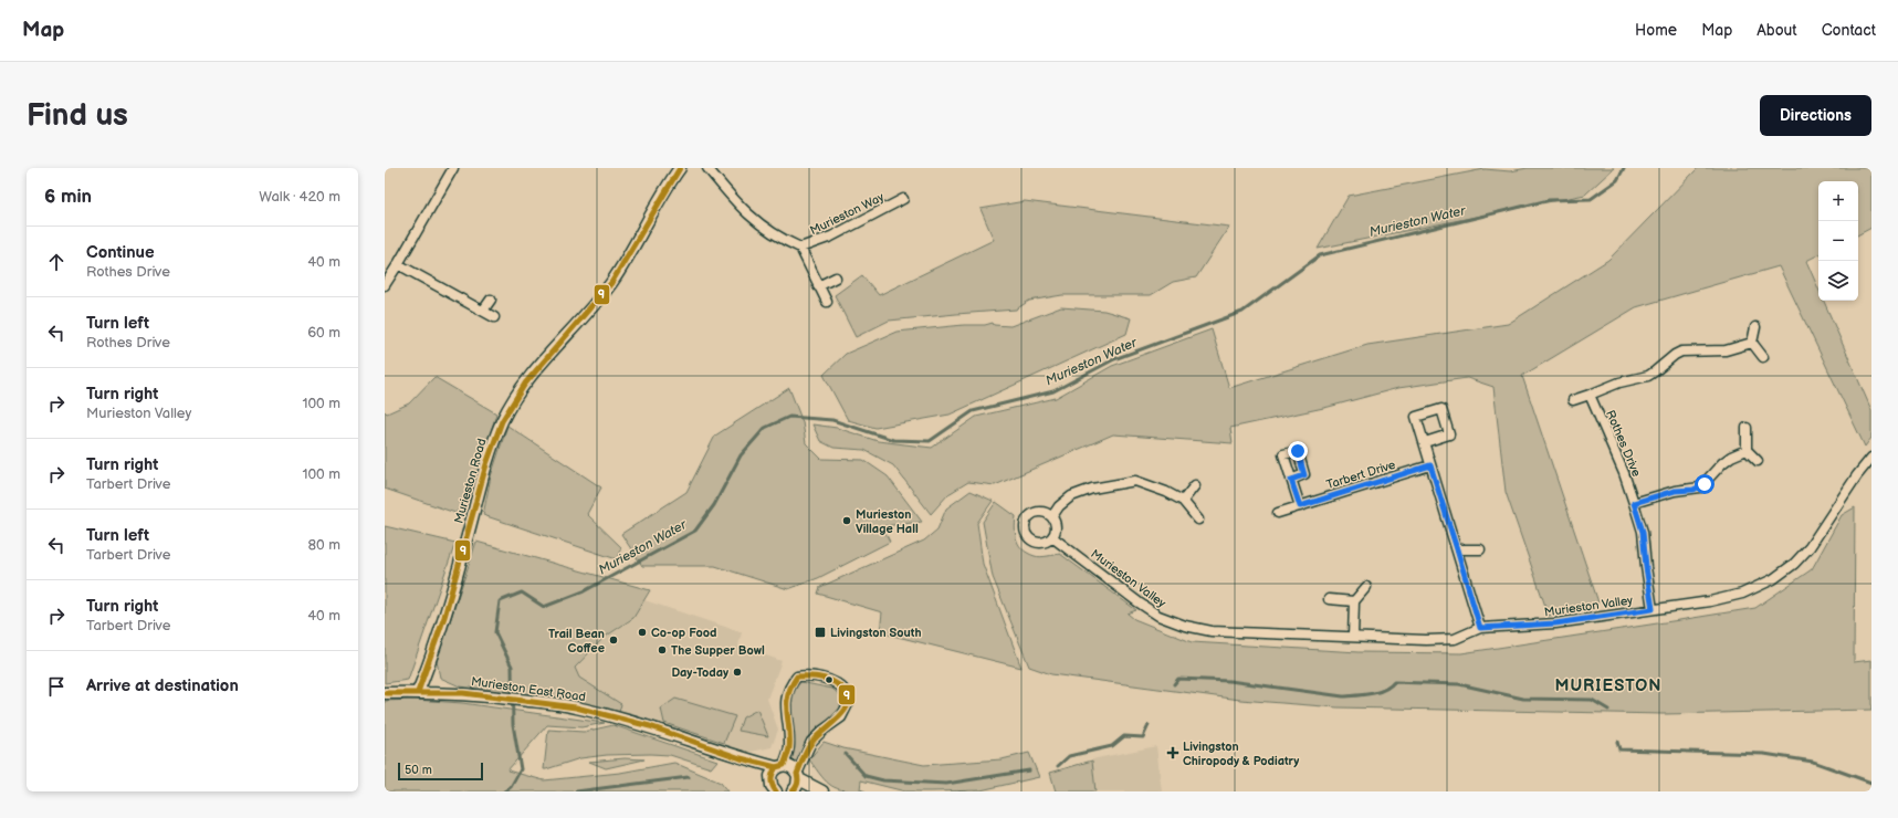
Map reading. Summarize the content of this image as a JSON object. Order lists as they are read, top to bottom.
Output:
{
  "streets": {
    "street": [
      "Murieston Way",
      "Rothes Drive",
      "Tarbert Drive",
      "Murieston Road",
      "Murieston Valley",
      "Murieston East Road"
    ]
  },
  "crossings": [
    ["Rothes Drive", "Murieston Valley"],
    ["Murieston Road", "Murieston East Road"]
  ],
  "districts": ["MURIESTON"],
  "water": ["Murieston Water"],
  "places": {
    "other": [
      "Murieston Village Hall",
      "Co-op Food",
      "Trail Bean Coffee",
      "The Supper Bowl",
      "Day-Today"
    ],
    "transit": ["Livingston South"],
    "health": ["Livingston Chiropody & Podiatry"]
  },
  "lines": ["transit line 9"],
  "scale_bar": "50 m",
  "page": {
    "header": "Map",
    "nav": [
      "Home",
      "Map",
      "About",
      "Contact"
    ],
    "buttons": "Directions",
    "title": "Find us",
    "heading": ["6 min", "Walk · 420 m"],
    "map_buttons": ["+", "−"],
    "list": [
      ["Continue", "Rothes Drive", "40 m"],
      ["Turn left", "Rothes Drive", "60 m"],
      ["Turn right", "Murieston Valley", "100 m"],
      ["Turn right", "Tarbert Drive", "100 m"],
      ["Turn left", "Tarbert Drive", "80 m"],
      ["Turn right", "Tarbert Drive", "40 m"],
      "Arrive at destination"
    ],
    "scale": "50 m"
  }
}
